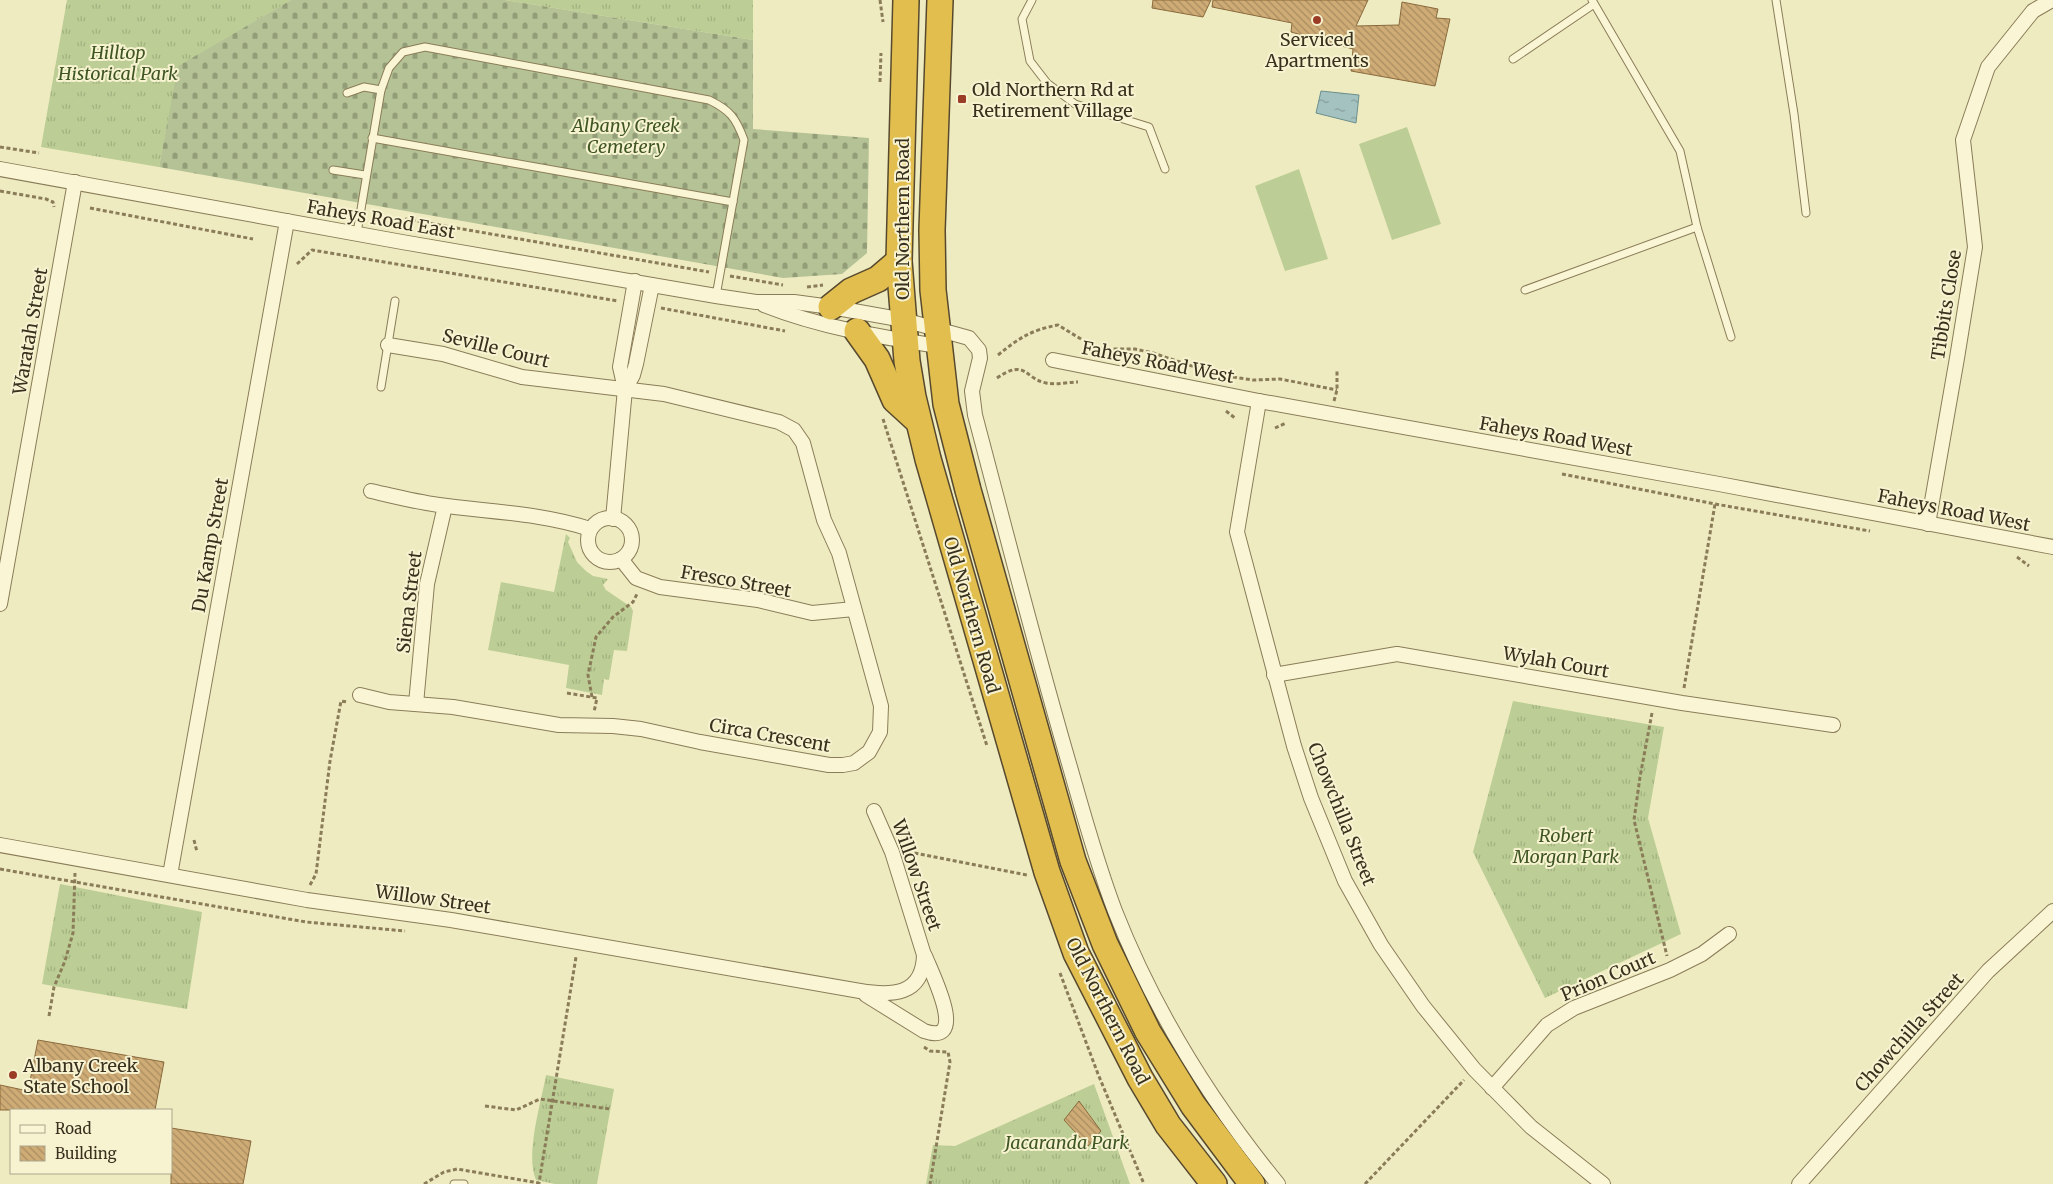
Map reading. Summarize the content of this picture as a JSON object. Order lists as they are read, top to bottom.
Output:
{
  "streets": {
    "highway": ["Old Northern Road"],
    "street": [
      "Faheys Road East",
      "Tibbits Close",
      "Waratah Street",
      "Seville Court",
      "Faheys Road West",
      "Du Kamp Street",
      "Fresco Street",
      "Siena Street",
      "Wylah Court",
      "Circa Crescent",
      "Chowchilla Street",
      "Willow Street",
      "Prion Court"
    ]
  },
  "crossings": [
    ["Faheys Road East", "Old Northern Road"],
    ["Faheys Road East", "Waratah Street"],
    ["Faheys Road East", "Du Kamp Street"],
    ["Tibbits Close", "Faheys Road West"],
    ["Seville Court", "Circa Crescent"],
    ["Faheys Road West", "Chowchilla Street"],
    ["Du Kamp Street", "Willow Street"],
    ["Fresco Street", "Circa Crescent"],
    ["Siena Street", "Circa Crescent"],
    ["Wylah Court", "Chowchilla Street"],
    ["Chowchilla Street", "Prion Court"]
  ],
  "parks": [
    "Hilltop Historical Park",
    "Albany Creek Cemetery",
    "Robert Morgan Park",
    "Jacaranda Park"
  ],
  "places": {
    "other": ["Serviced Apartments", "Albany Creek State School"],
    "transit": ["Old Northern Rd at Retirement Village"]
  },
  "legend": ["Road", "Building"]
}
